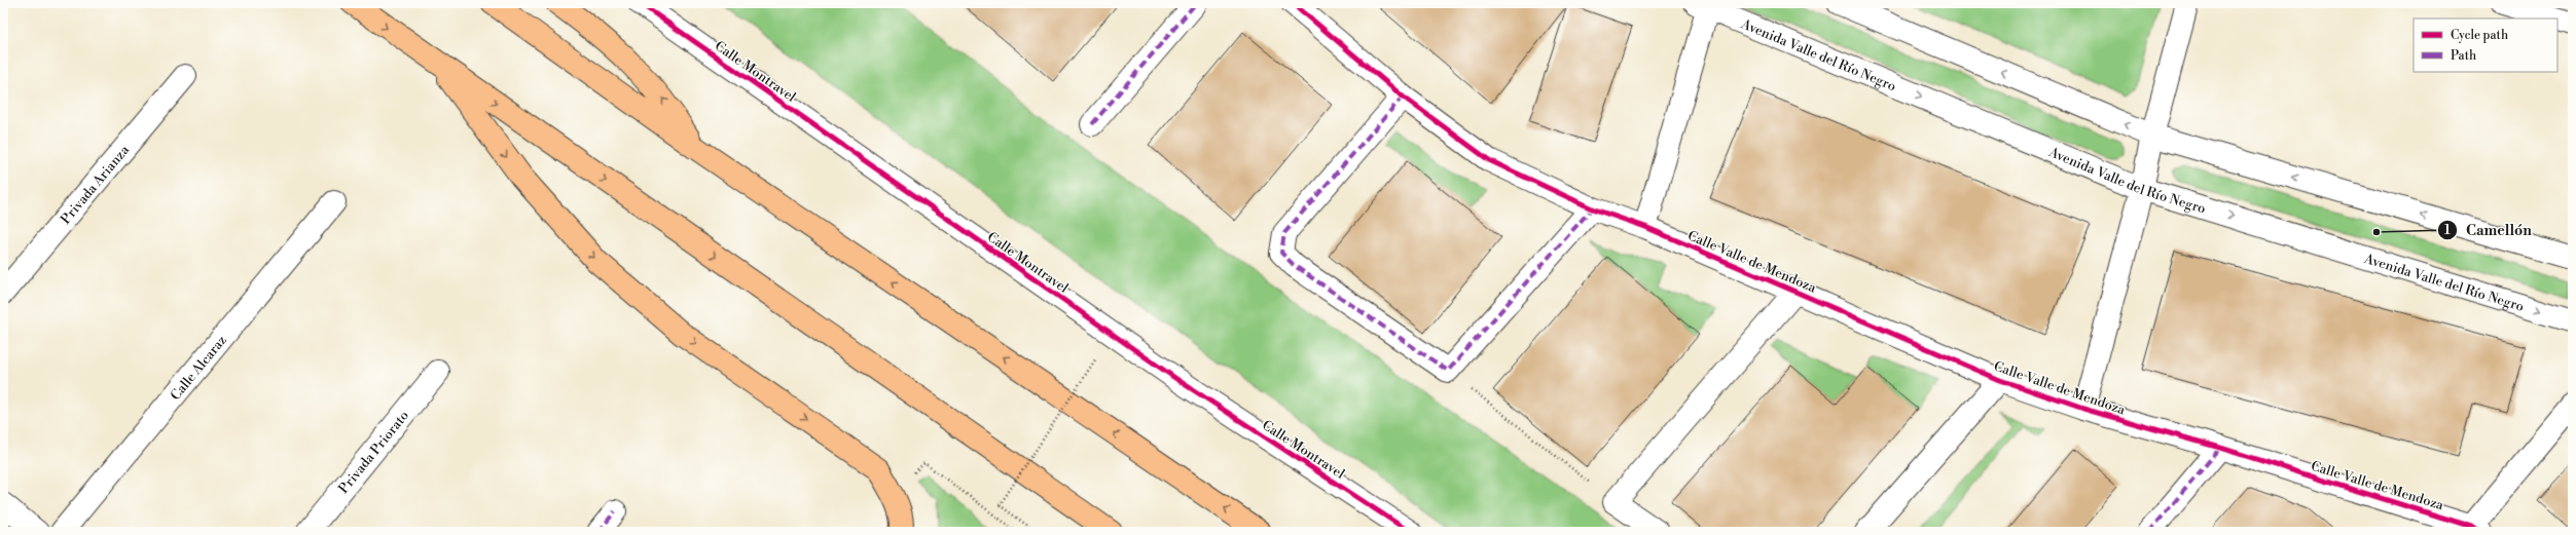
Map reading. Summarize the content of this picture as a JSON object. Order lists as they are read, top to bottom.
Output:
{
  "streets": {
    "street": [
      "Avenida Valle del Río Negro",
      "Calle Montravel",
      "Privada Arianza",
      "Calle Valle de Mendoza",
      "Calle Alcaraz",
      "Privada Priorato"
    ]
  },
  "places": ["Camellón"],
  "legend": ["Cycle path", "Path"]
}
